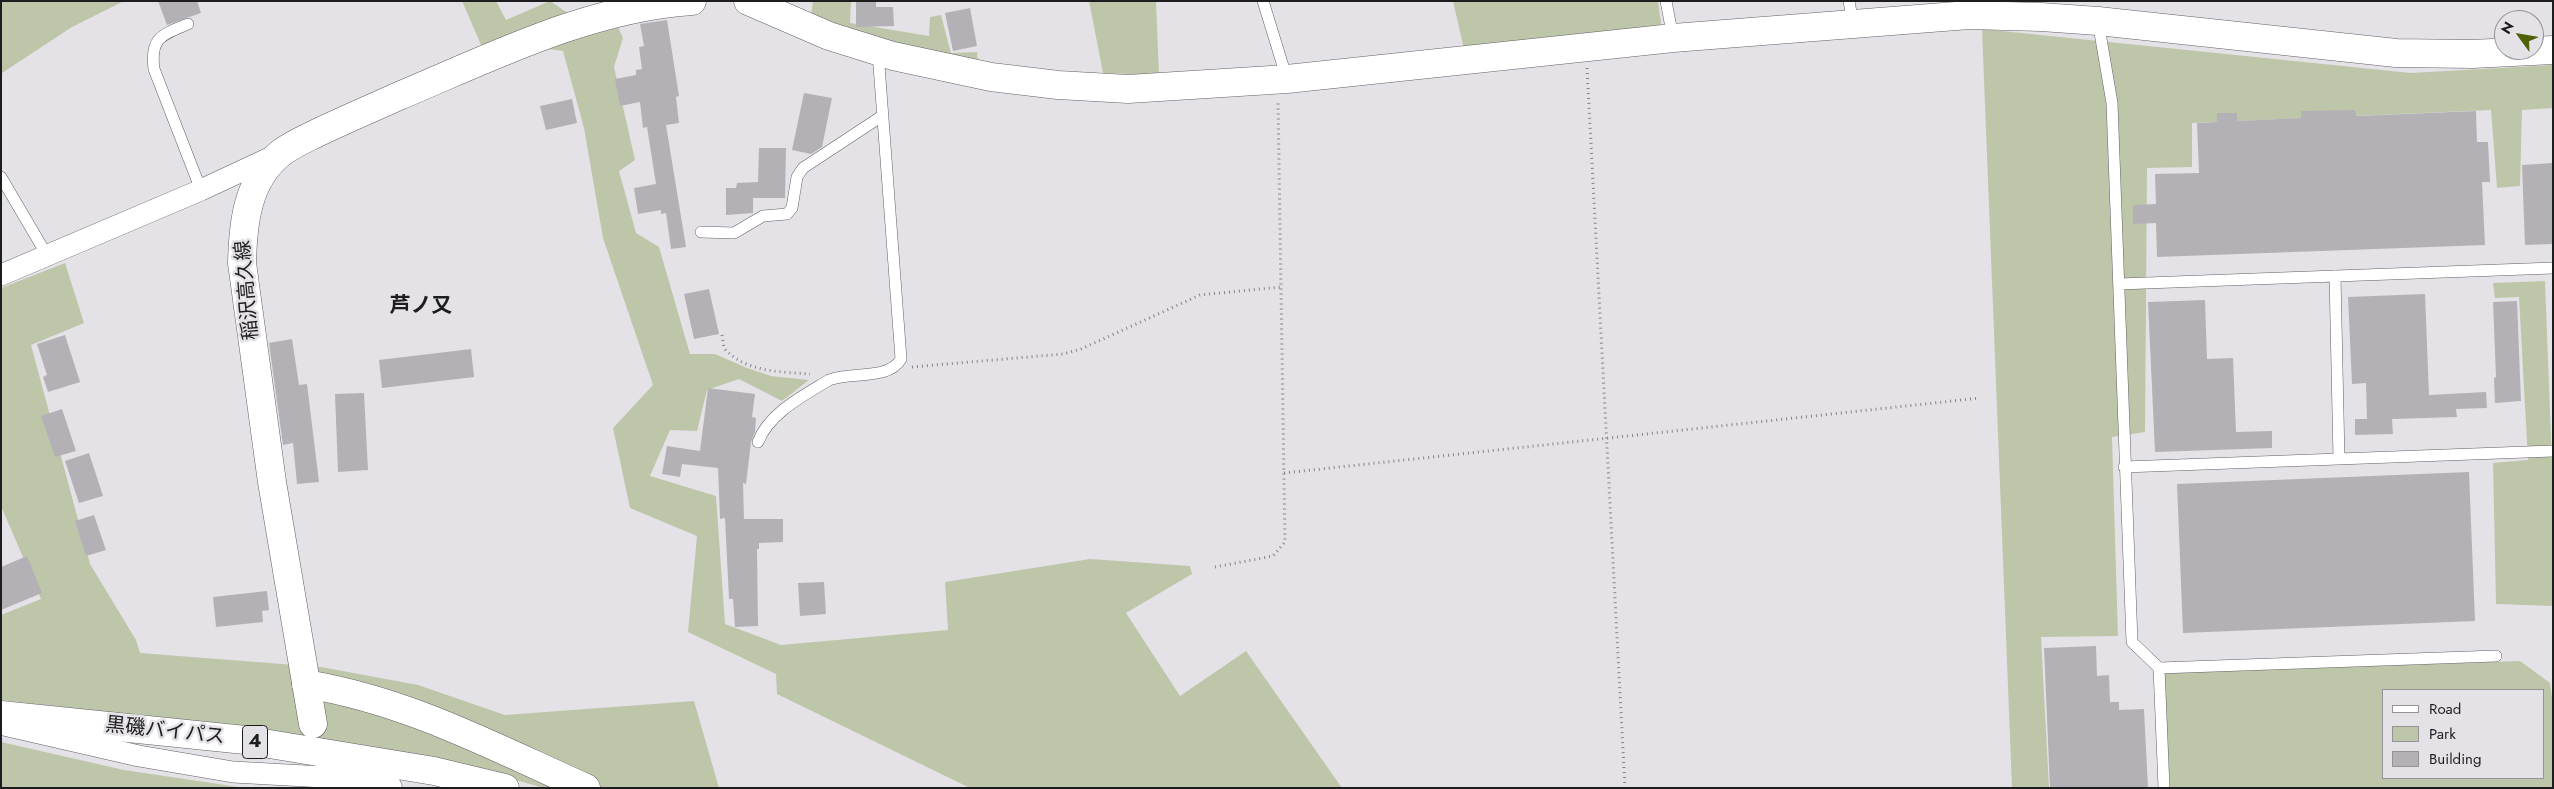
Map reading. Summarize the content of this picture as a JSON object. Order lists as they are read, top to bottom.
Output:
{
  "streets": {
    "main road": ["稲沢高久線", "黒磯バイパス", "4"]
  },
  "districts": ["芦ノ又"],
  "legend": ["Road", "Park", "Building"],
  "north": "top left"
}
